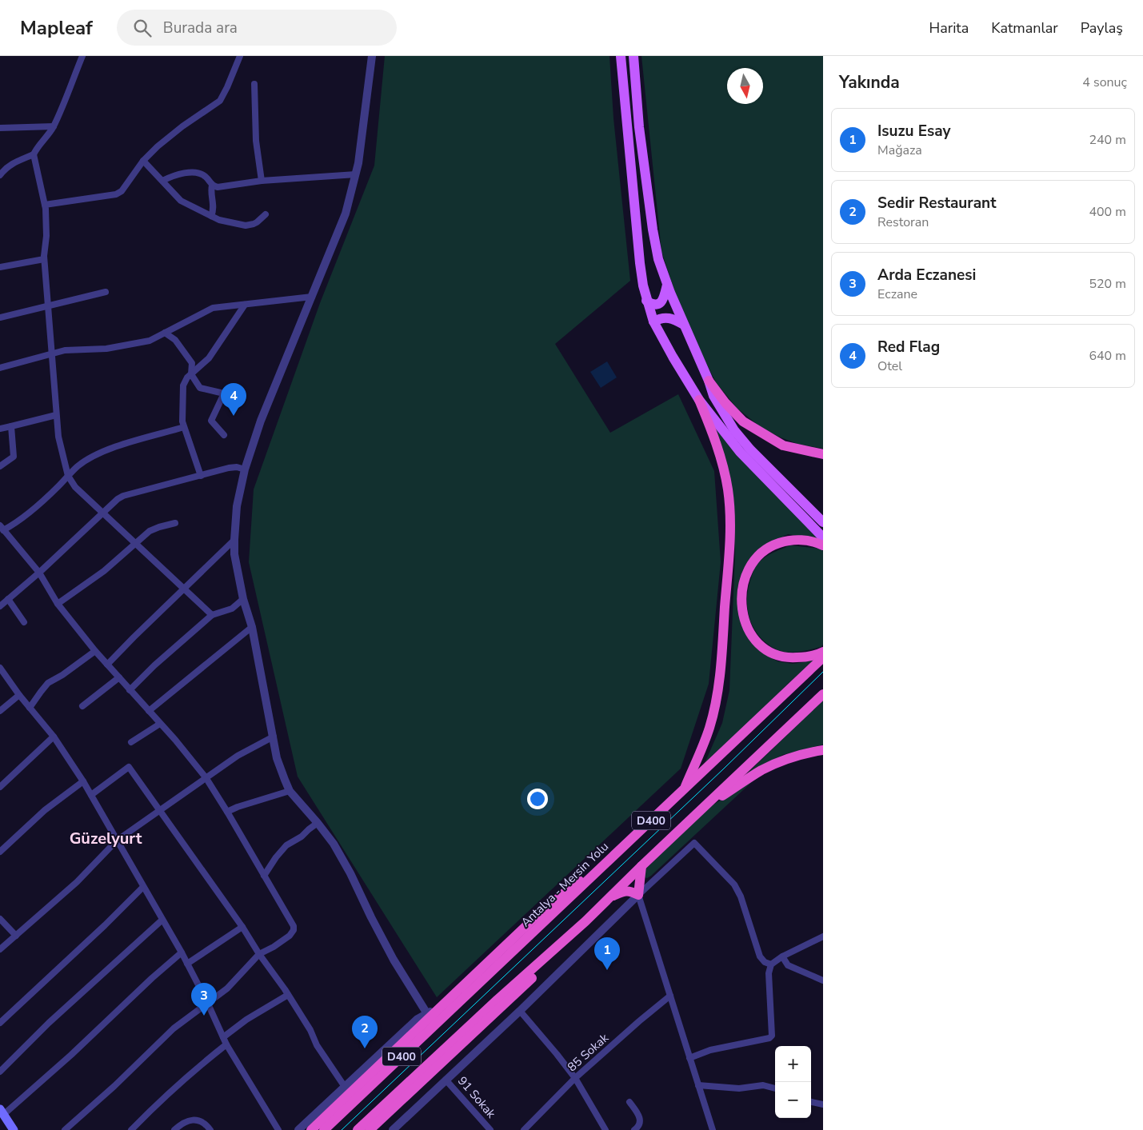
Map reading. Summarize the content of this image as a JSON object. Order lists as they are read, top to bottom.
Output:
{
  "streets": {
    "highway": ["D400", "Antalya - Mersin Yolu"],
    "street": ["85 Sokak", "91 Sokak"]
  },
  "districts": ["Güzelyurt"],
  "north": "bottom",
  "page": {
    "header": "Mapleaf",
    "search": "Burada ara",
    "nav": ["Harita", "Katmanlar", "Paylaş"],
    "heading": ["Yakında", "4 sonuç"],
    "list": [
      {
        "mark": "1",
        "name": "Isuzu Esay",
        "note": "Mağaza",
        "value": "240 m"
      },
      {
        "mark": "2",
        "name": "Sedir Restaurant",
        "note": "Restoran",
        "value": "400 m"
      },
      {
        "mark": "3",
        "name": "Arda Eczanesi",
        "note": "Eczane",
        "value": "520 m"
      },
      {
        "mark": "4",
        "name": "Red Flag",
        "note": "Otel",
        "value": "640 m"
      }
    ],
    "pins": [
      "4",
      "1",
      "3",
      "2"
    ],
    "map_buttons": ["+", "−"]
  }
}
